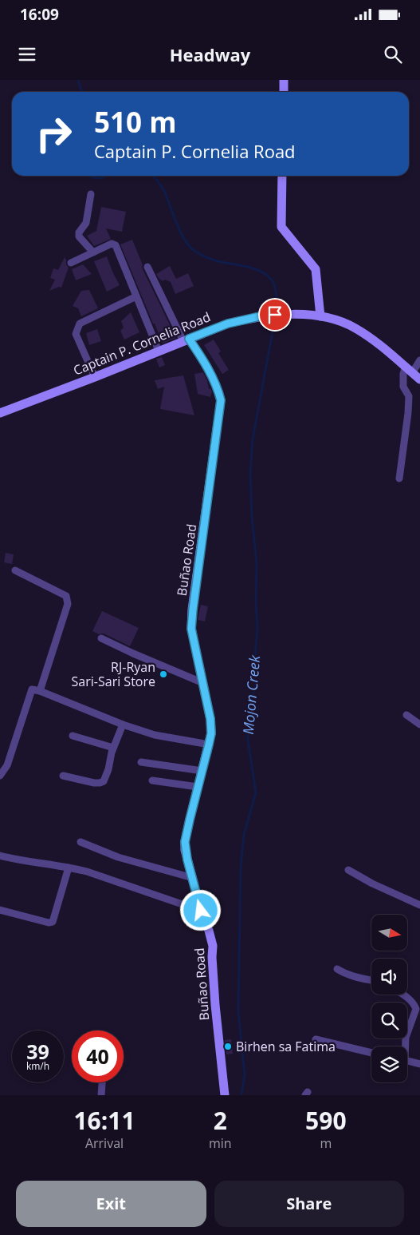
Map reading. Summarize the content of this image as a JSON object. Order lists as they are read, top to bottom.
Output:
{
  "streets": {
    "street": ["Captain P. Cornelia Road", "Buñao Road"]
  },
  "crossings": [
    ["Captain P. Cornelia Road", "Buñao Road"]
  ],
  "water": ["Mojon Creek"],
  "places": ["RJ-Ryan Sari-Sari Store", "Birhen sa Fatima"],
  "north": "right",
  "page": {
    "status": "16:09",
    "header": "Headway",
    "turn": ["510 m", "Captain P. Cornelia Road"],
    "speed": "39 km/h",
    "limit": "40",
    "eta": [
      "16:11",
      "Arrival",
      "2",
      "min",
      "590",
      "m"
    ],
    "buttons": ["Exit", "Share"]
  }
}
